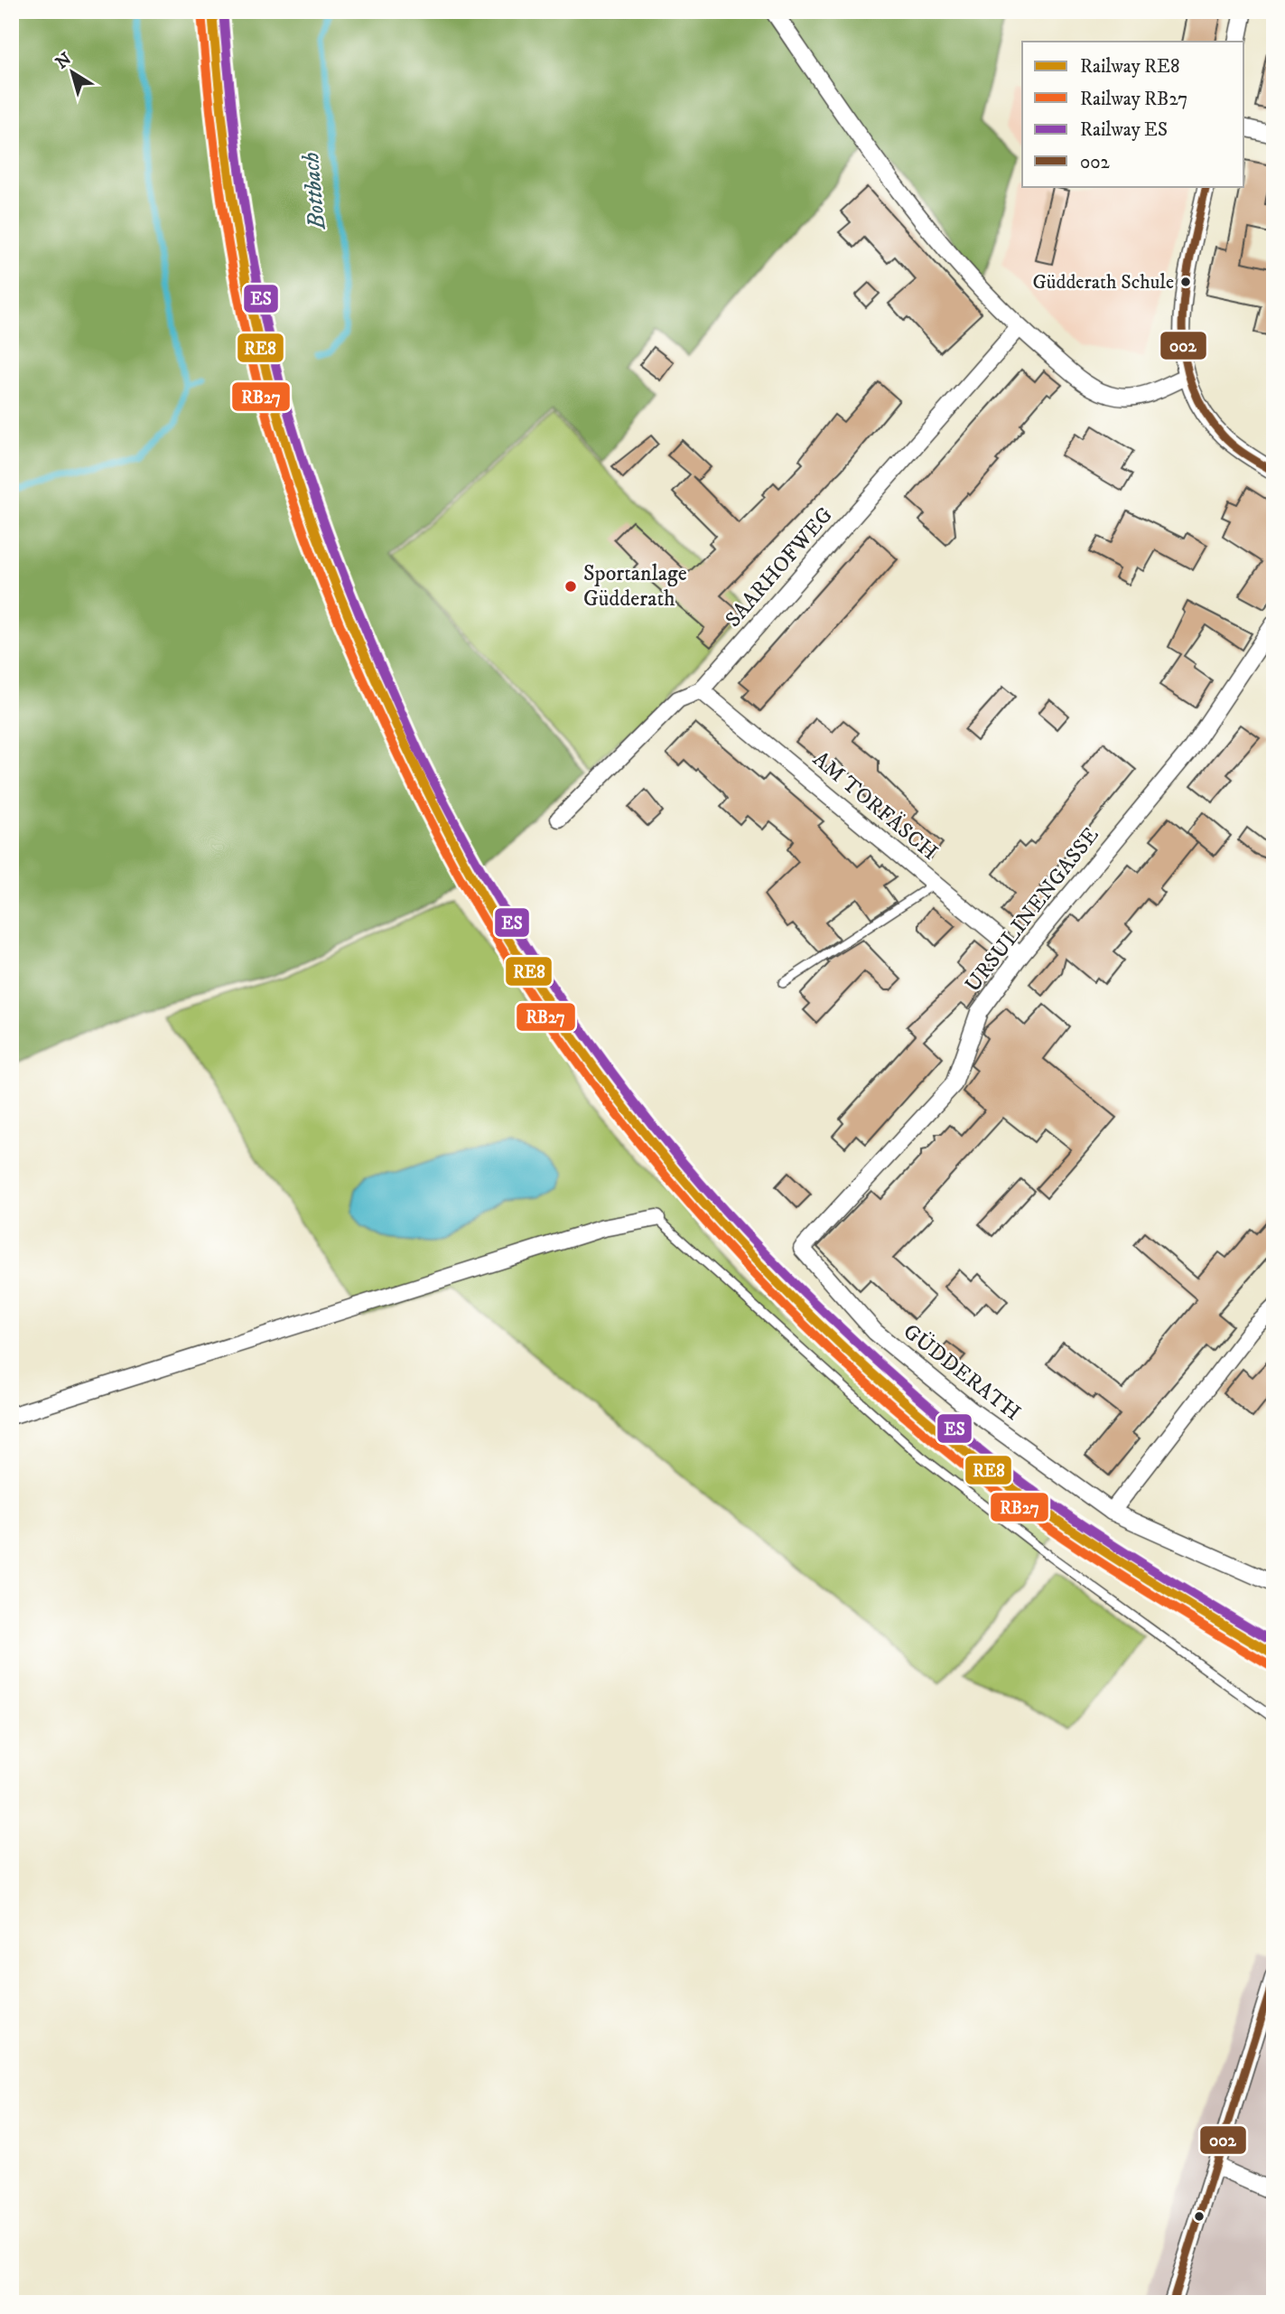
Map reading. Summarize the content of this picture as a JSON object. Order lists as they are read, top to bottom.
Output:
{
  "streets": {
    "street": [
      "SAARHOFWEG",
      "AM TORFÄSCH",
      "URSULINENGASSE",
      "GÜDDERATH"
    ]
  },
  "crossings": [
    ["SAARHOFWEG", "AM TORFÄSCH"],
    ["AM TORFÄSCH", "URSULINENGASSE"],
    ["URSULINENGASSE", "GÜDDERATH"]
  ],
  "water": ["Bottbach"],
  "places": ["Güdderath Schule", "Sportanlage Güdderath"],
  "lines": [
    "rail line RE8",
    "rail line ES",
    "rail line RB27",
    "transit line 002"
  ],
  "legend": [
    "Railway RE8",
    "Railway RB27",
    "Railway ES",
    "002"
  ],
  "north": "top left"
}
